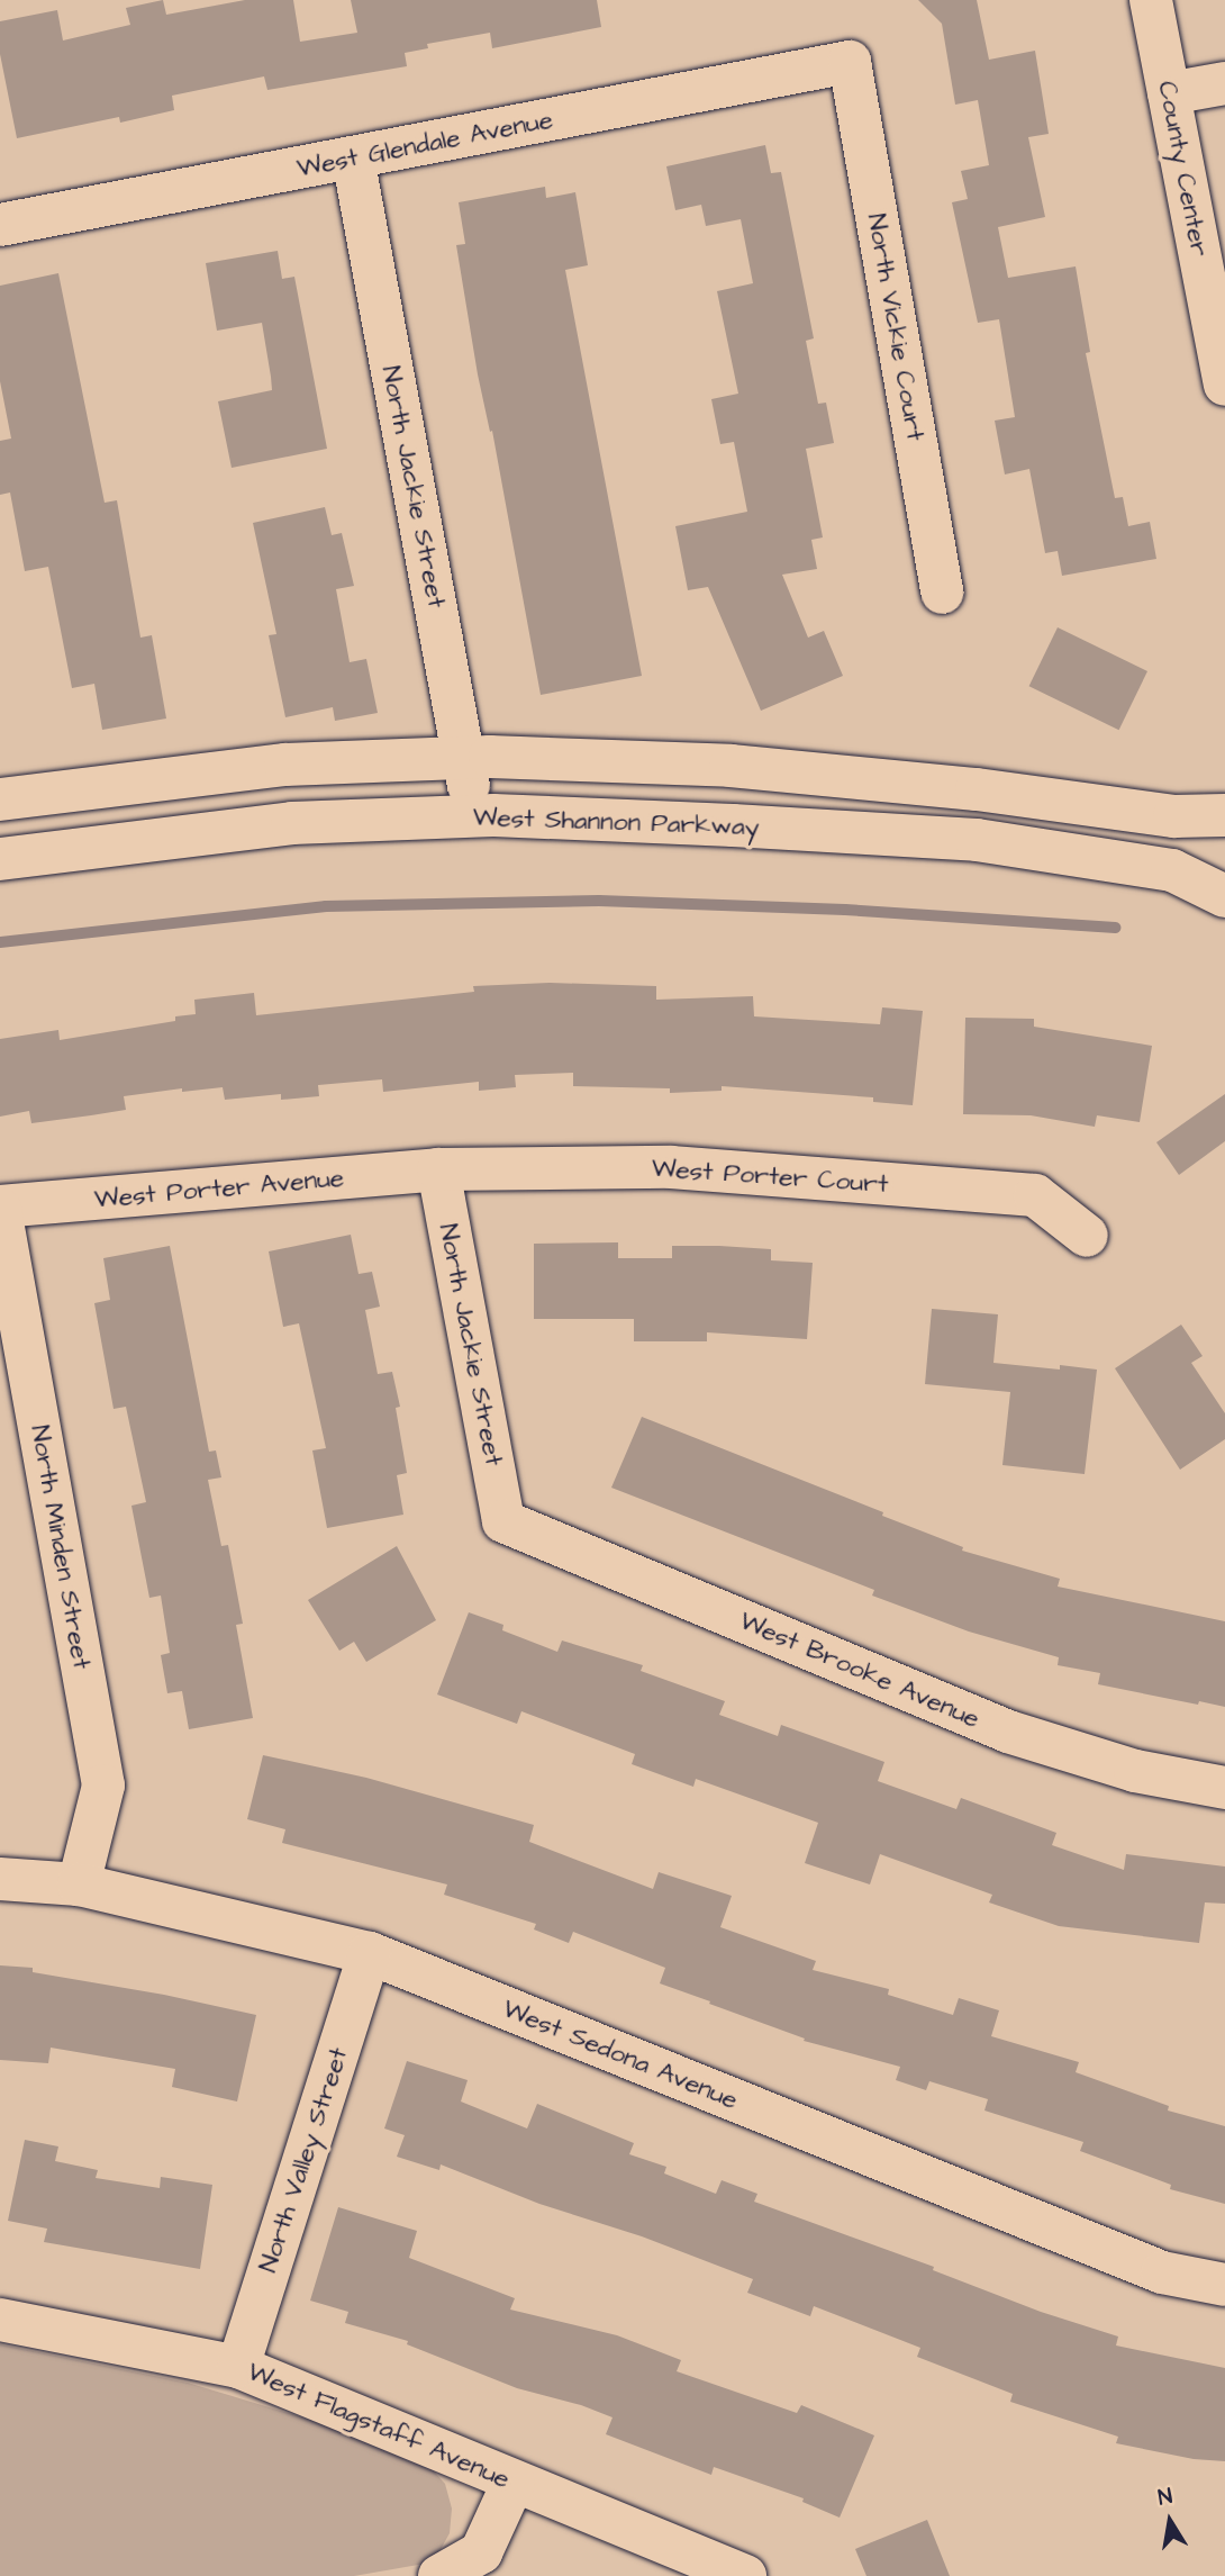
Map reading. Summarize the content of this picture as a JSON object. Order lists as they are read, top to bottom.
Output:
{
  "streets": {
    "street": [
      "West Glendale Avenue",
      "County Center",
      "North Vickie Court",
      "North Jackie Street",
      "West Shannon Parkway",
      "West Porter Court",
      "West Porter Avenue",
      "North Minden Street",
      "West Brooke Avenue",
      "West Sedona Avenue",
      "North Valley Street",
      "West Flagstaff Avenue"
    ]
  },
  "crossings": [
    ["West Glendale Avenue", "North Vickie Court"],
    ["West Glendale Avenue", "North Jackie Street"],
    ["North Jackie Street", "West Shannon Parkway"],
    ["North Jackie Street", "West Porter Court"],
    ["North Jackie Street", "West Porter Avenue"],
    ["North Jackie Street", "West Brooke Avenue"],
    ["West Porter Court", "West Porter Avenue"],
    ["West Porter Avenue", "North Minden Street"],
    ["North Minden Street", "West Sedona Avenue"],
    ["West Sedona Avenue", "North Valley Street"],
    ["North Valley Street", "West Flagstaff Avenue"]
  ],
  "north": "top"
}
